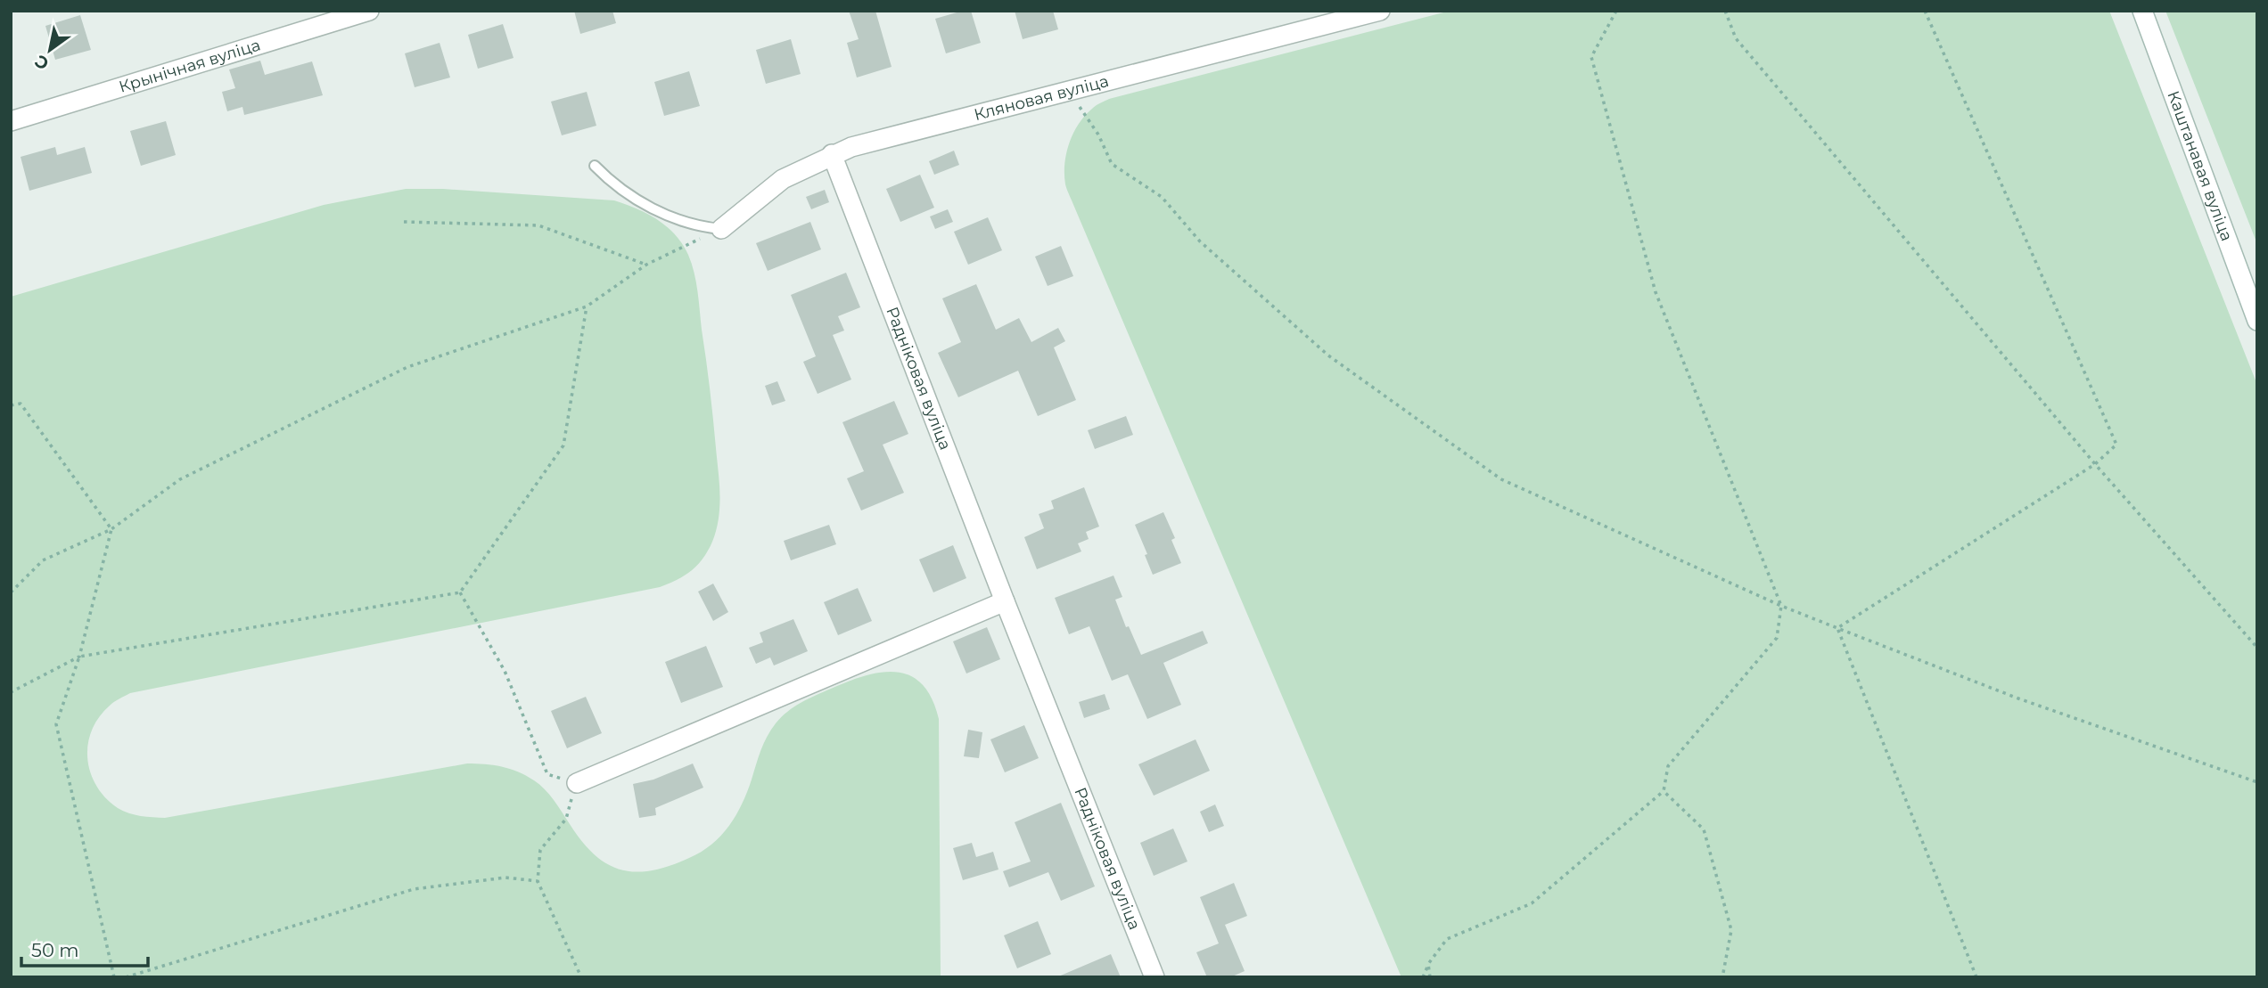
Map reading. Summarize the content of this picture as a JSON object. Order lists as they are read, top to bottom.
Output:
{
  "streets": {
    "street": [
      "Крынічная вуліца",
      "Кляновая вуліца",
      "Каштанавая вуліца",
      "Радніковая вуліца"
    ]
  },
  "crossings": [
    ["Кляновая вуліца", "Радніковая вуліца"]
  ],
  "scale_bar": "50 m",
  "north": "bottom left"
}
